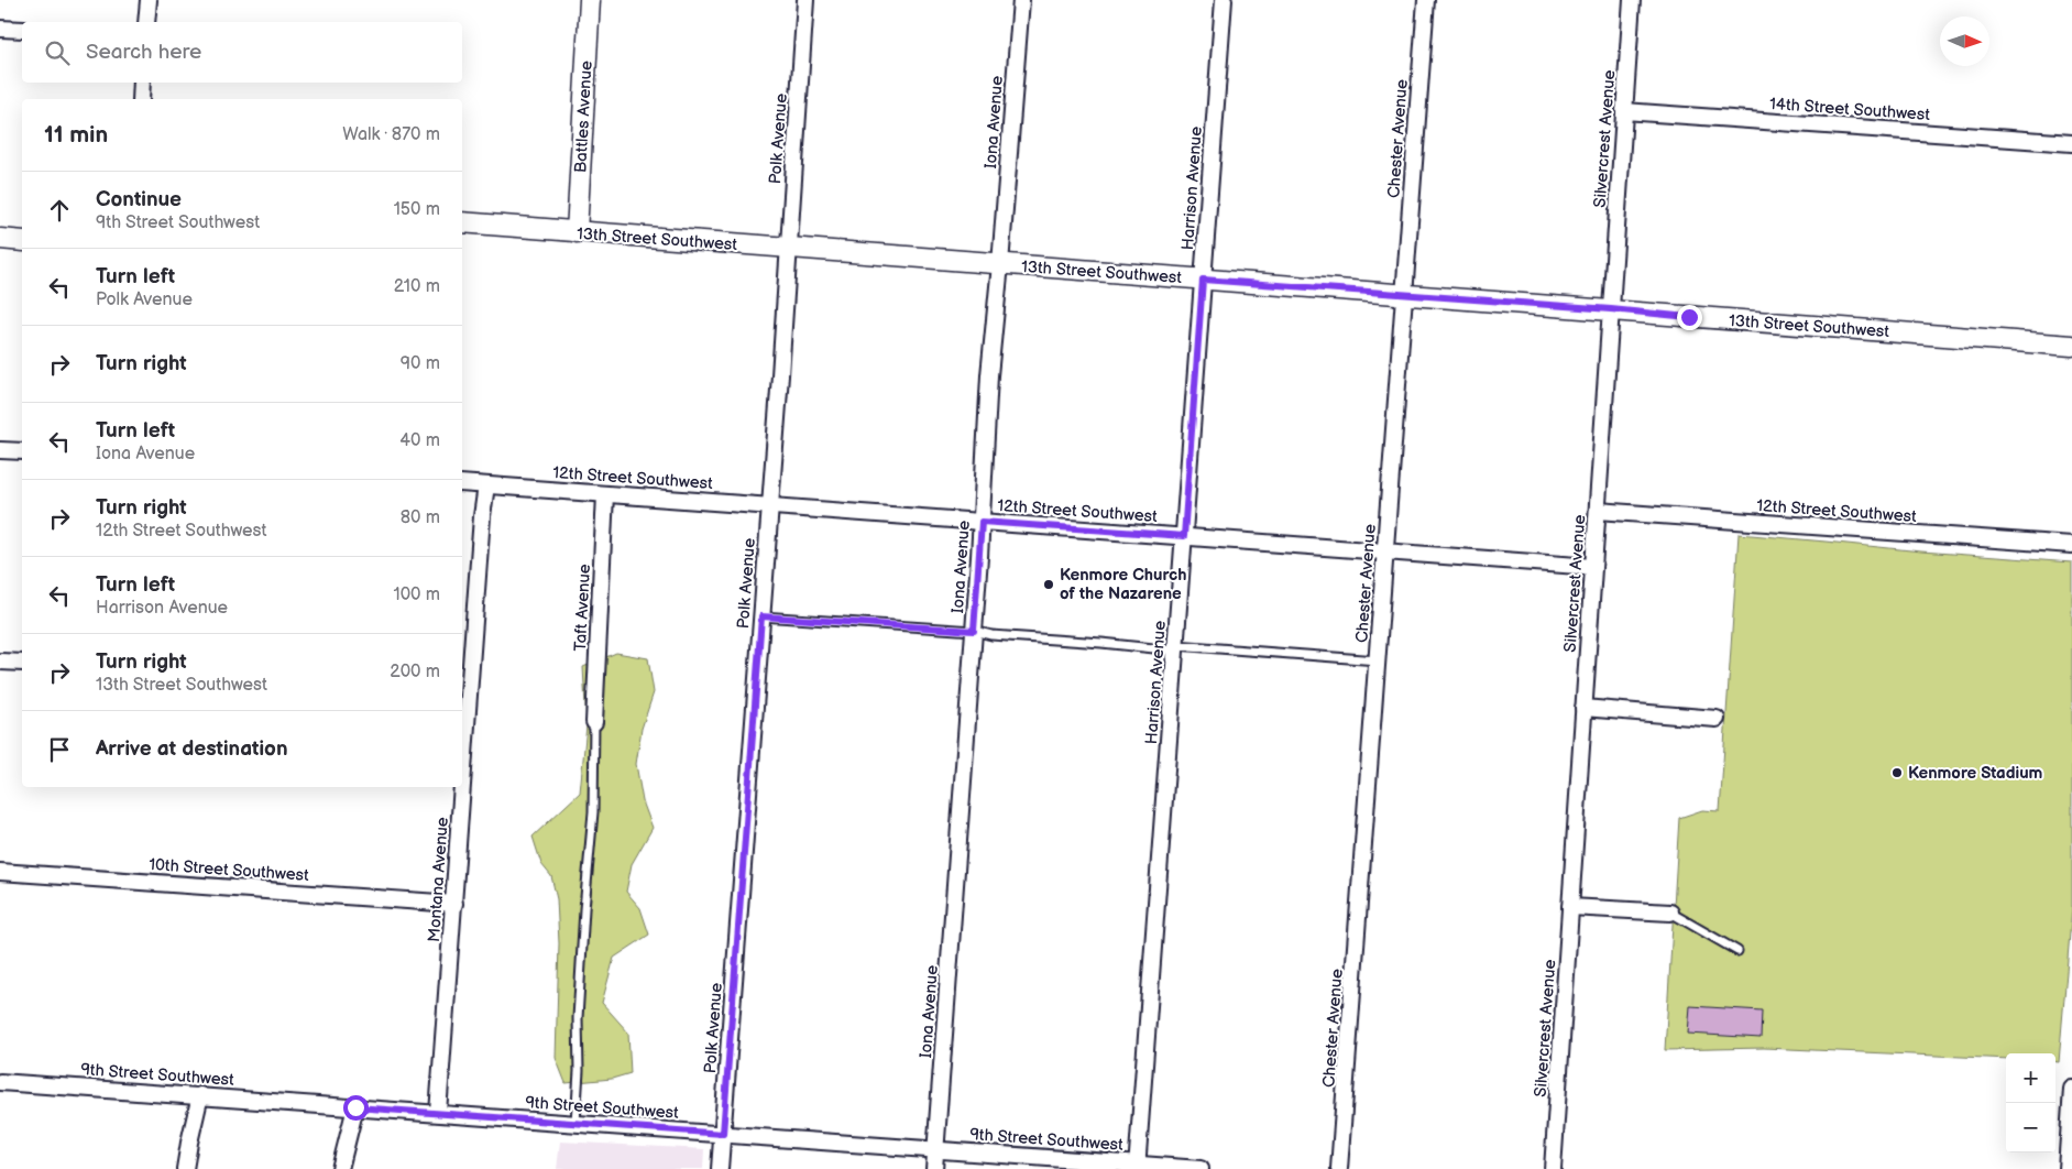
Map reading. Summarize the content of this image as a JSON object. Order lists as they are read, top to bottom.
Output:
{
  "streets": {
    "street": [
      "14th Street Southwest",
      "Battles Avenue",
      "Iona Avenue",
      "Polk Avenue",
      "Chester Avenue",
      "Silvercrest Avenue",
      "Harrison Avenue",
      "13th Street Southwest",
      "12th Street Southwest",
      "Taft Avenue",
      "10th Street Southwest",
      "Montana Avenue",
      "9th Street Southwest"
    ]
  },
  "crossings": [
    ["14th Street Southwest", "Silvercrest Avenue"],
    ["Battles Avenue", "13th Street Southwest"],
    ["Iona Avenue", "13th Street Southwest"],
    ["Iona Avenue", "12th Street Southwest"],
    ["Iona Avenue", "9th Street Southwest"],
    ["Polk Avenue", "13th Street Southwest"],
    ["Polk Avenue", "12th Street Southwest"],
    ["Polk Avenue", "9th Street Southwest"],
    ["Chester Avenue", "13th Street Southwest"],
    ["Chester Avenue", "12th Street Southwest"],
    ["Silvercrest Avenue", "13th Street Southwest"],
    ["Silvercrest Avenue", "12th Street Southwest"],
    ["Harrison Avenue", "13th Street Southwest"],
    ["Harrison Avenue", "12th Street Southwest"],
    ["Harrison Avenue", "9th Street Southwest"],
    ["12th Street Southwest", "Taft Avenue"],
    ["12th Street Southwest", "Montana Avenue"],
    ["10th Street Southwest", "Montana Avenue"],
    ["Montana Avenue", "9th Street Southwest"]
  ],
  "places": ["Kenmore Church of the Nazarene", "Kenmore Stadium"],
  "north": "right",
  "page": {
    "search": "Search here",
    "heading": ["11 min", "Walk · 870 m"],
    "list": [
      ["Continue", "9th Street Southwest", "150 m"],
      ["Turn left", "Polk Avenue", "210 m"],
      ["Turn right", "90 m"],
      ["Turn left", "Iona Avenue", "40 m"],
      ["Turn right", "12th Street Southwest", "80 m"],
      ["Turn left", "Harrison Avenue", "100 m"],
      ["Turn right", "13th Street Southwest", "200 m"],
      "Arrive at destination"
    ],
    "map_buttons": ["+", "−"]
  }
}
